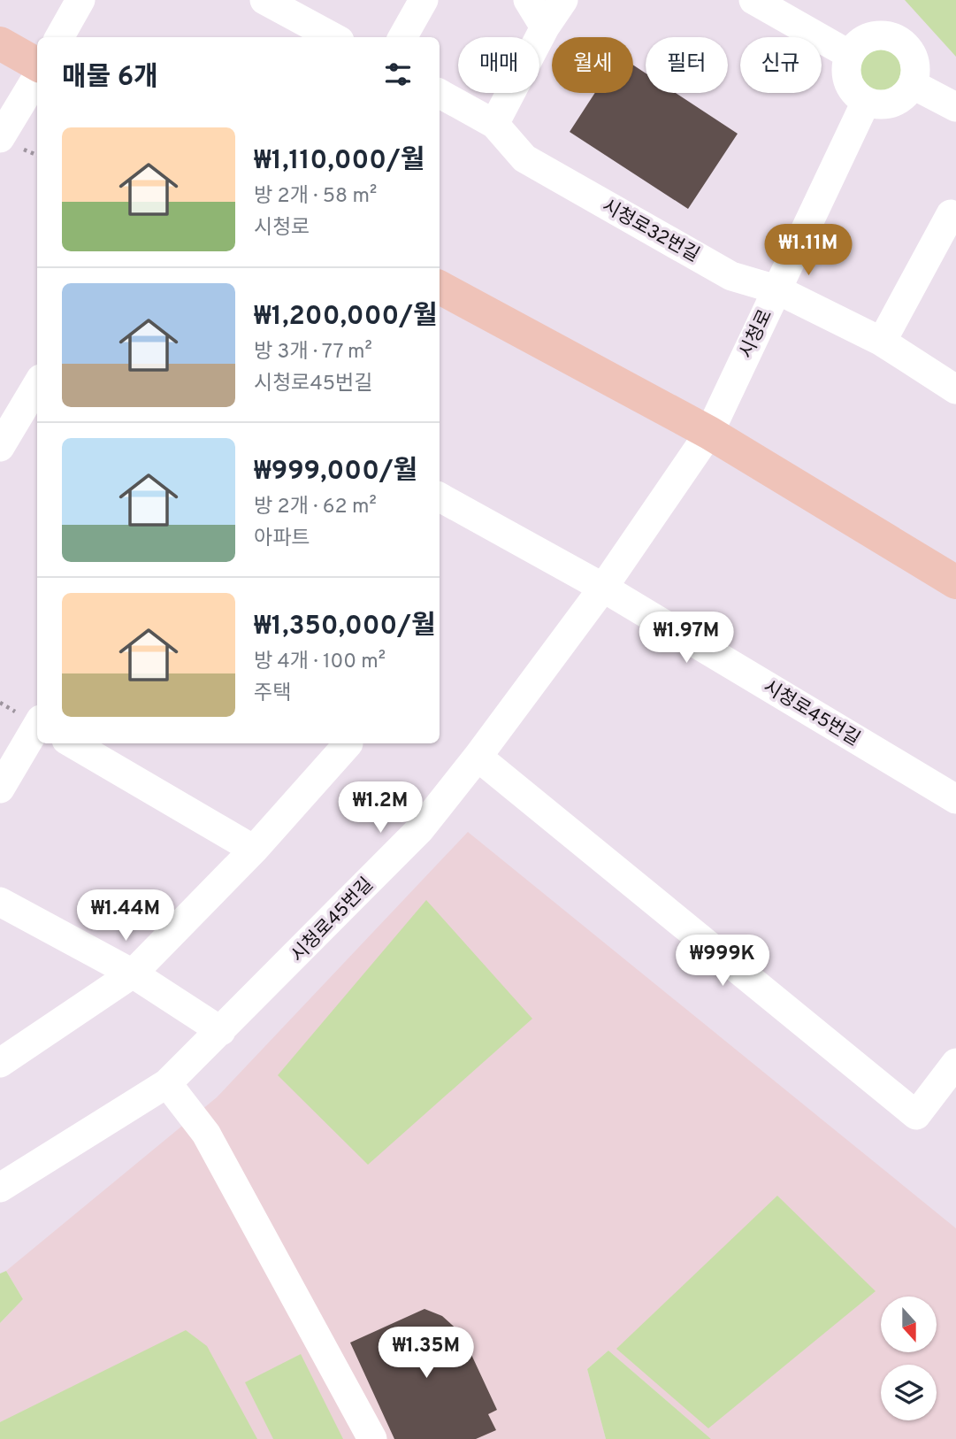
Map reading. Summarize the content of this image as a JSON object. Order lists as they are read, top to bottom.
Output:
{
  "streets": {
    "street": ["시청로32번길", "시청로", "시청로45번길"]
  },
  "crossings": [
    ["시청로32번길", "시청로"],
    ["시청로", "시청로45번길"]
  ],
  "north": "bottom",
  "page": {
    "chip": [
      "매매",
      "월세",
      "필터",
      "신규"
    ],
    "heading": "매물 6개",
    "list": [
      {
        "name": "₩1,110,000/월",
        "note": "방 2개 · 58 m² · 시청로"
      },
      {
        "name": "₩1,200,000/월",
        "note": "방 3개 · 77 m² · 시청로45번길"
      },
      {
        "name": "₩999,000/월",
        "note": "방 2개 · 62 m² · 아파트"
      },
      {
        "name": "₩1,350,000/월",
        "note": "방 4개 · 100 m² · 주택"
      }
    ],
    "price": [
      "₩1.11M",
      "₩1.97M",
      "₩1.2M",
      "₩1.44M",
      "₩999K",
      "₩1.35M"
    ]
  }
}
